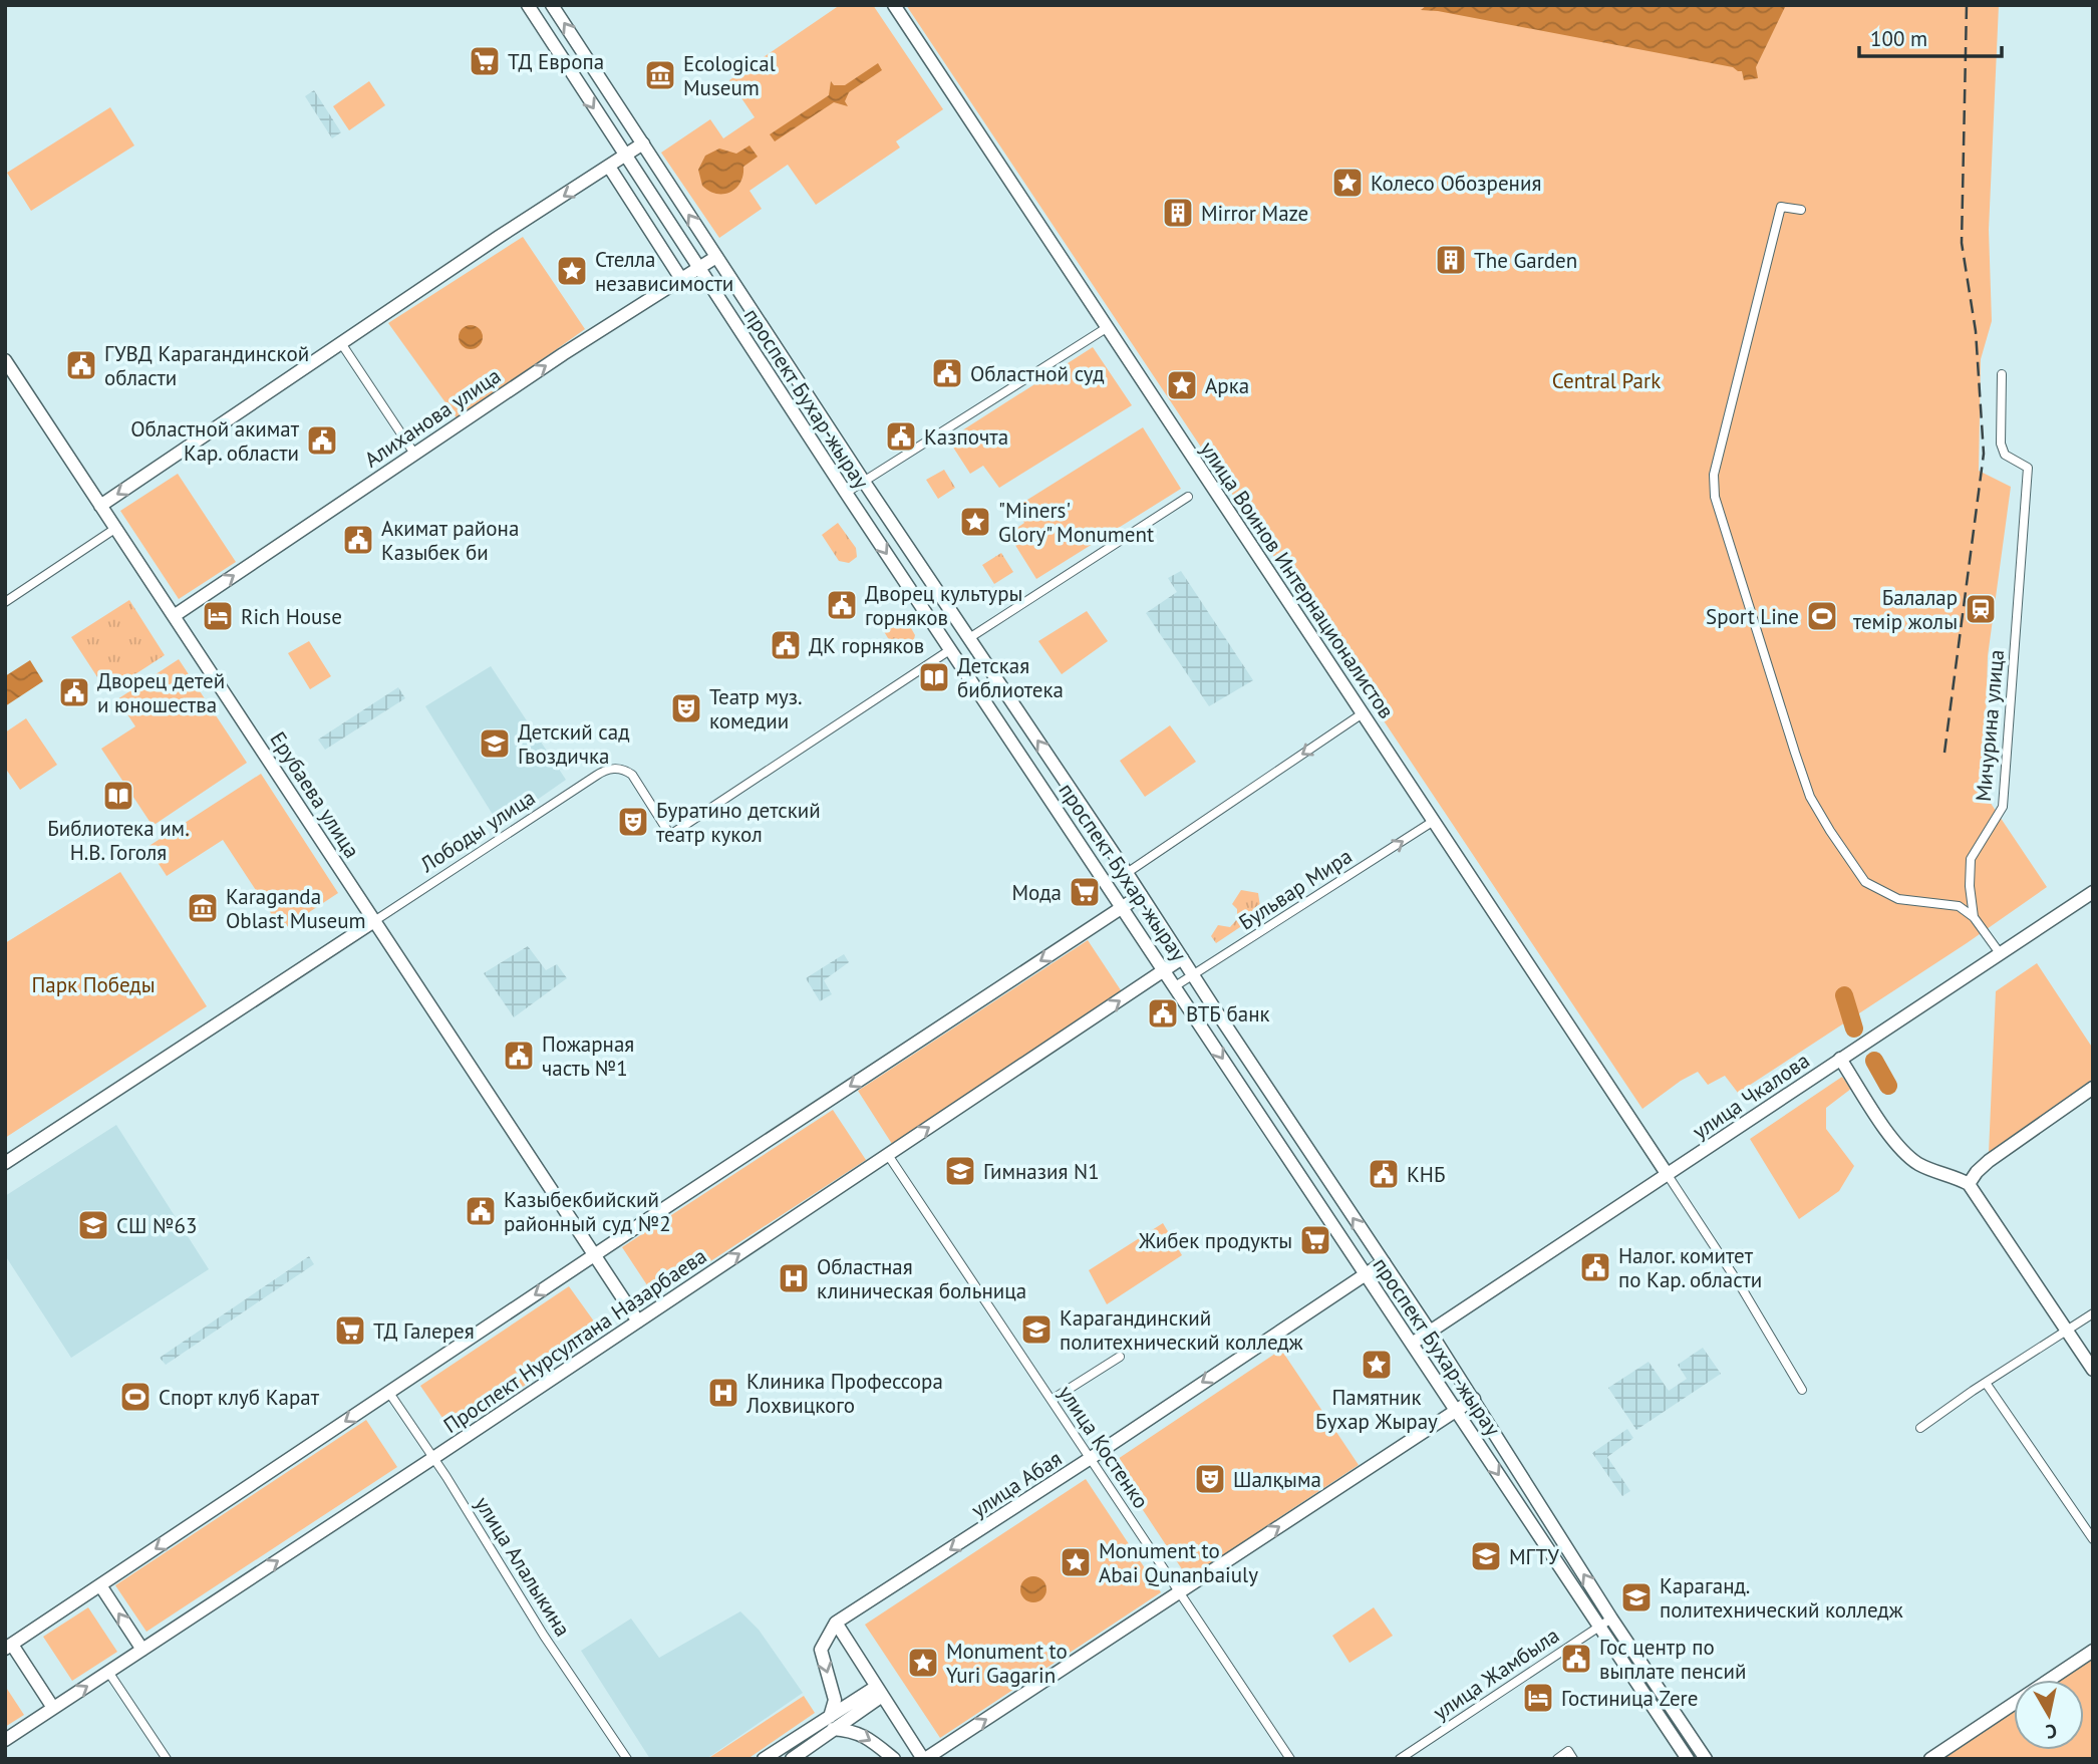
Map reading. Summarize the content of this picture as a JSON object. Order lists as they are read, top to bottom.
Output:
{
  "streets": {
    "main road": [
      "проспект Бухар-жырау",
      "Алиханова улица",
      "улица Воинов Интернационалистов",
      "Ерубаева улица",
      "Лободы улица",
      "улица Чкалова",
      "Проспект Нурсултана Назарбаева",
      "улица Абая"
    ],
    "street": [
      "Мичурина улица",
      "Бульвар Мира",
      "улица Костенко",
      "улица Алалыкина",
      "улица Жамбыла"
    ]
  },
  "crossings": [
    ["проспект Бухар-жырау", "Алиханова улица"],
    ["проспект Бухар-жырау", "Лободы улица"],
    ["проспект Бухар-жырау", "Бульвар Мира"],
    ["проспект Бухар-жырау", "улица Чкалова"],
    ["проспект Бухар-жырау", "Проспект Нурсултана Назарбаева"],
    ["проспект Бухар-жырау", "улица Абая"],
    ["проспект Бухар-жырау", "улица Жамбыла"],
    ["Алиханова улица", "Ерубаева улица"],
    ["улица Воинов Интернационалистов", "Бульвар Мира"],
    ["улица Воинов Интернационалистов", "улица Чкалова"],
    ["Ерубаева улица", "Лободы улица"],
    ["Ерубаева улица", "Проспект Нурсултана Назарбаева"],
    ["Проспект Нурсултана Назарбаева", "улица Костенко"],
    ["Проспект Нурсултана Назарбаева", "улица Алалыкина"],
    ["улица Костенко", "улица Абая"]
  ],
  "one_way": ["Алиханова улица", "Бульвар Мира", "улица Абая"],
  "parks": ["Central Park", "Парк Победы"],
  "places": {
    "supermarket": [
      "ТД Европа",
      "Мода",
      "Жибек продукты",
      "ТД Галерея"
    ],
    "museum": ["Ecological Museum", "Karaganda Oblast Museum"],
    "place": [
      "Колесо Обозрения",
      "Стелла независимости",
      "Арка",
      "\"Miners' Glory\" Monument",
      "Памятник Бухар Жырау",
      "Monument to Abai Qunanbaiuly",
      "Monument to Yuri Gagarin"
    ],
    "building": ["Mirror Maze", "The Garden"],
    "public building": [
      "ГУВД Карагандинской области",
      "Областной суд",
      "Казпочта",
      "Областной акимат Кар. области",
      "Акимат района Казыбек би",
      "Дворец культуры горняков",
      "ДК горняков",
      "Дворец детей и юношества",
      "ВТБ банк",
      "Пожарная часть №1",
      "КНБ",
      "Казыбекбийский районный суд №2",
      "Налог. комитет по Кар. области",
      "Гос центр по выплате пенсий"
    ],
    "station": ["Балалар темір жолы"],
    "hotel": ["Rich House", "Гостиница Zere"],
    "sports": ["Sport Line", "Спорт клуб Карат"],
    "library": ["Детская библиотека", "Библиотека им. Н.В. Гоголя"],
    "theatre": ["Театр муз. комедии", "Буратино детский театр кукол", "Шалқыма"],
    "school or university": [
      "Детский сад Гвоздичка",
      "Гимназия N1",
      "СШ №63",
      "Карагандинский политехнический колледж",
      "МГТУ",
      "Караганд. политехнический колледж"
    ],
    "hospital": ["Областная клиническая больница", "Клиника Профессора Лохвицкого"]
  },
  "scale_bar": "100 m",
  "north": "bottom"
}
